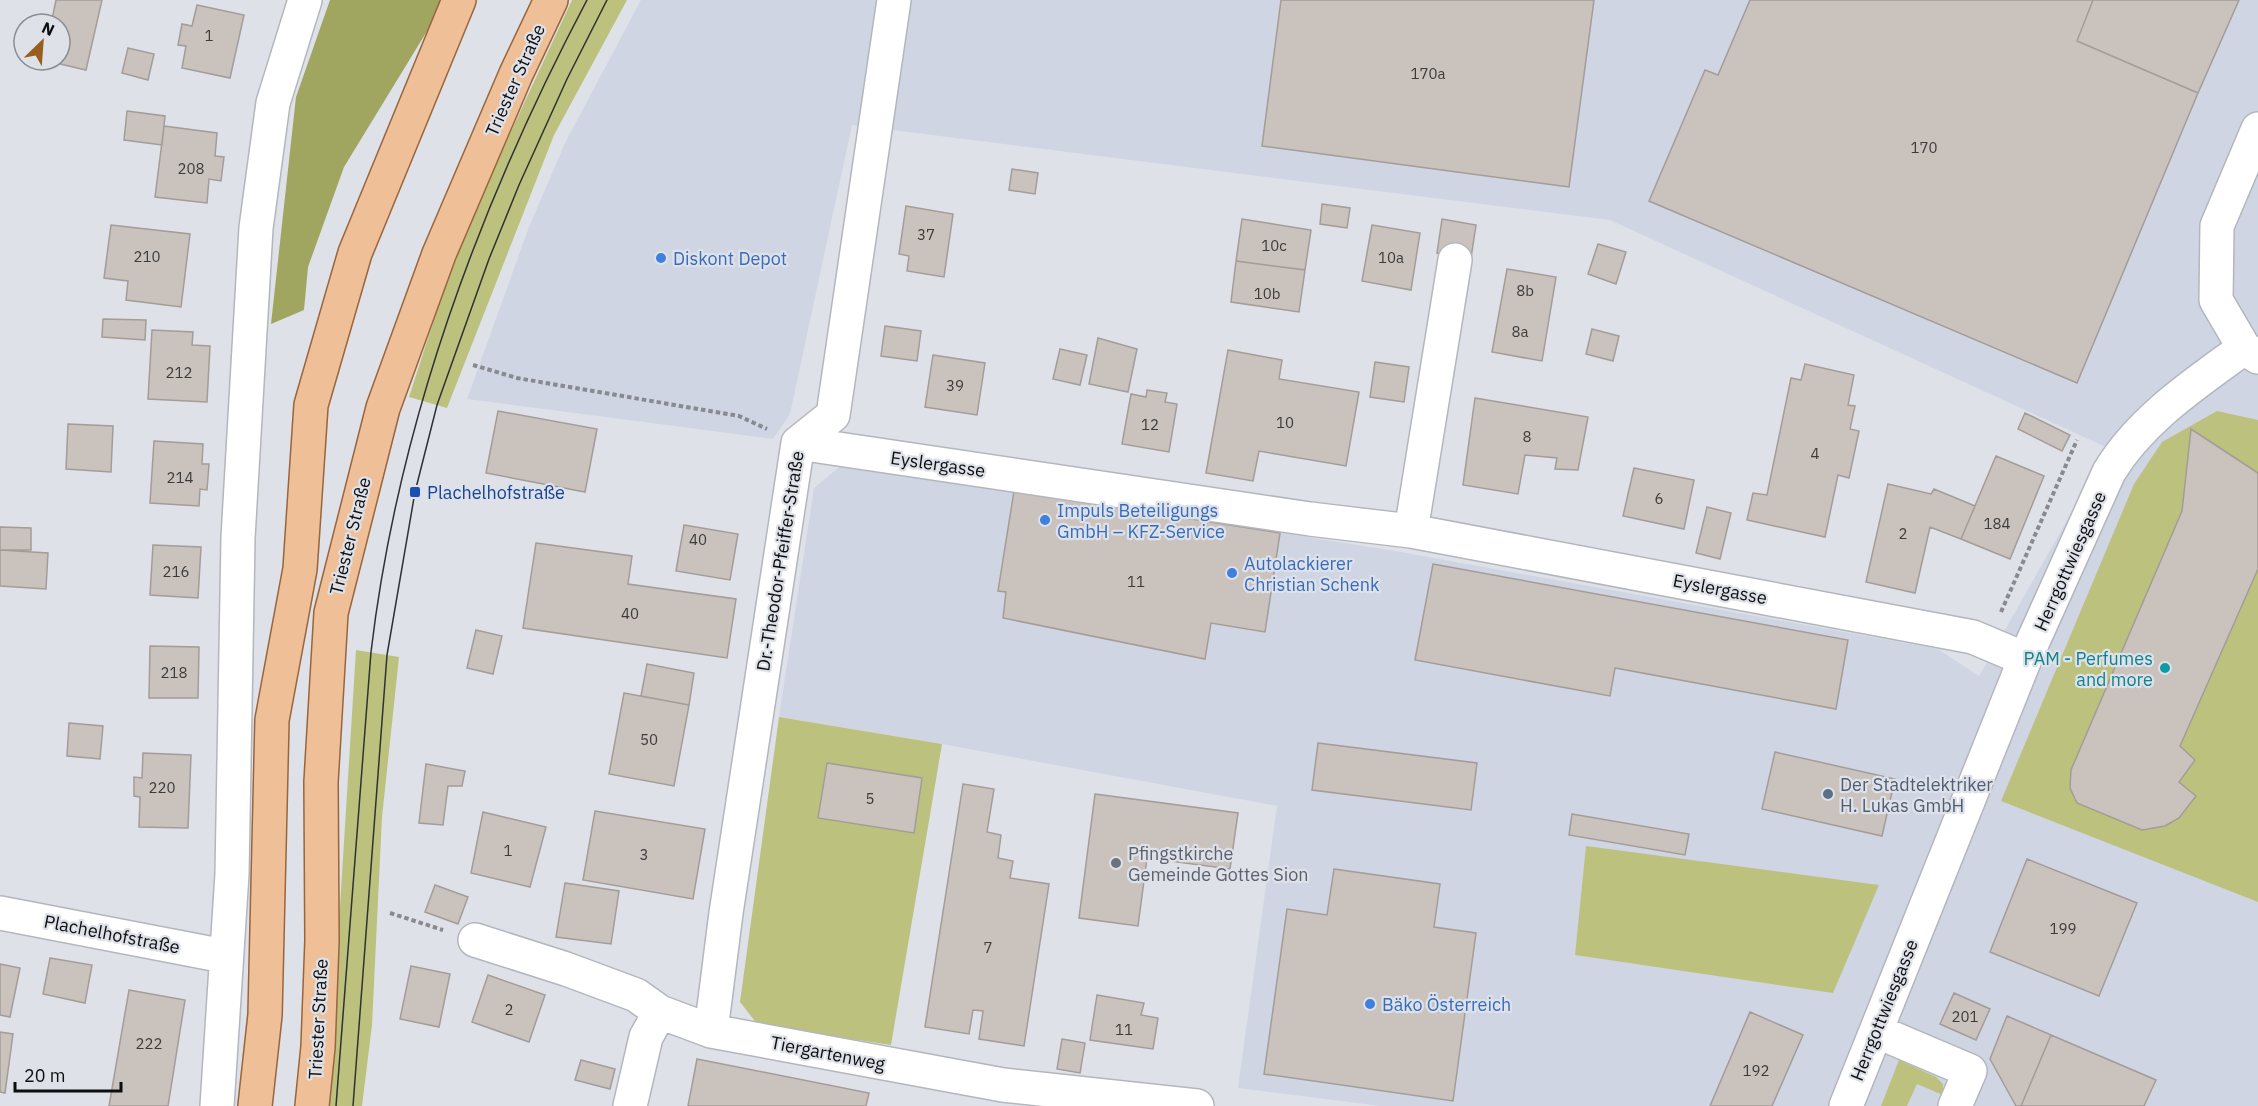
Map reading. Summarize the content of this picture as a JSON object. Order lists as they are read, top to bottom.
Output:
{
  "streets": {
    "main road": ["Triester Straße"],
    "street": [
      "Eyslergasse",
      "Dr.-Theodor-Pfeiffer-Straße",
      "Herrgottwiesgasse",
      "Plachelhofstraße",
      "Tiergartenweg"
    ]
  },
  "crossings": [
    ["Eyslergasse", "Dr.-Theodor-Pfeiffer-Straße"],
    ["Eyslergasse", "Herrgottwiesgasse"],
    ["Dr.-Theodor-Pfeiffer-Straße", "Tiergartenweg"]
  ],
  "places": {
    "other": [
      "Diskont Depot",
      "Impuls Beteiligungs GmbH – KFZ-Service",
      "Autolackierer Christian Schenk",
      "PAM - Perfumes and more",
      "Der Stadtelektriker H. Lukas GmbH",
      "Pfingstkirche Gemeinde Gottes Sion",
      "Bäko Österreich"
    ],
    "transit": ["Plachelhofstraße"]
  },
  "house_numbers": [
    "1",
    "170a",
    "170",
    "208",
    "37",
    "10c",
    "210",
    "10a",
    "8b",
    "10b",
    "8a",
    "212",
    "39",
    "10",
    "12",
    "8",
    "4",
    "214",
    "6",
    "184",
    "2",
    "40",
    "216",
    "11",
    "40",
    "218",
    "50",
    "220",
    "5",
    "1",
    "3",
    "199",
    "7",
    "2",
    "201",
    "11",
    "222",
    "192"
  ],
  "scale_bar": "20 m",
  "north": "top right"
}
